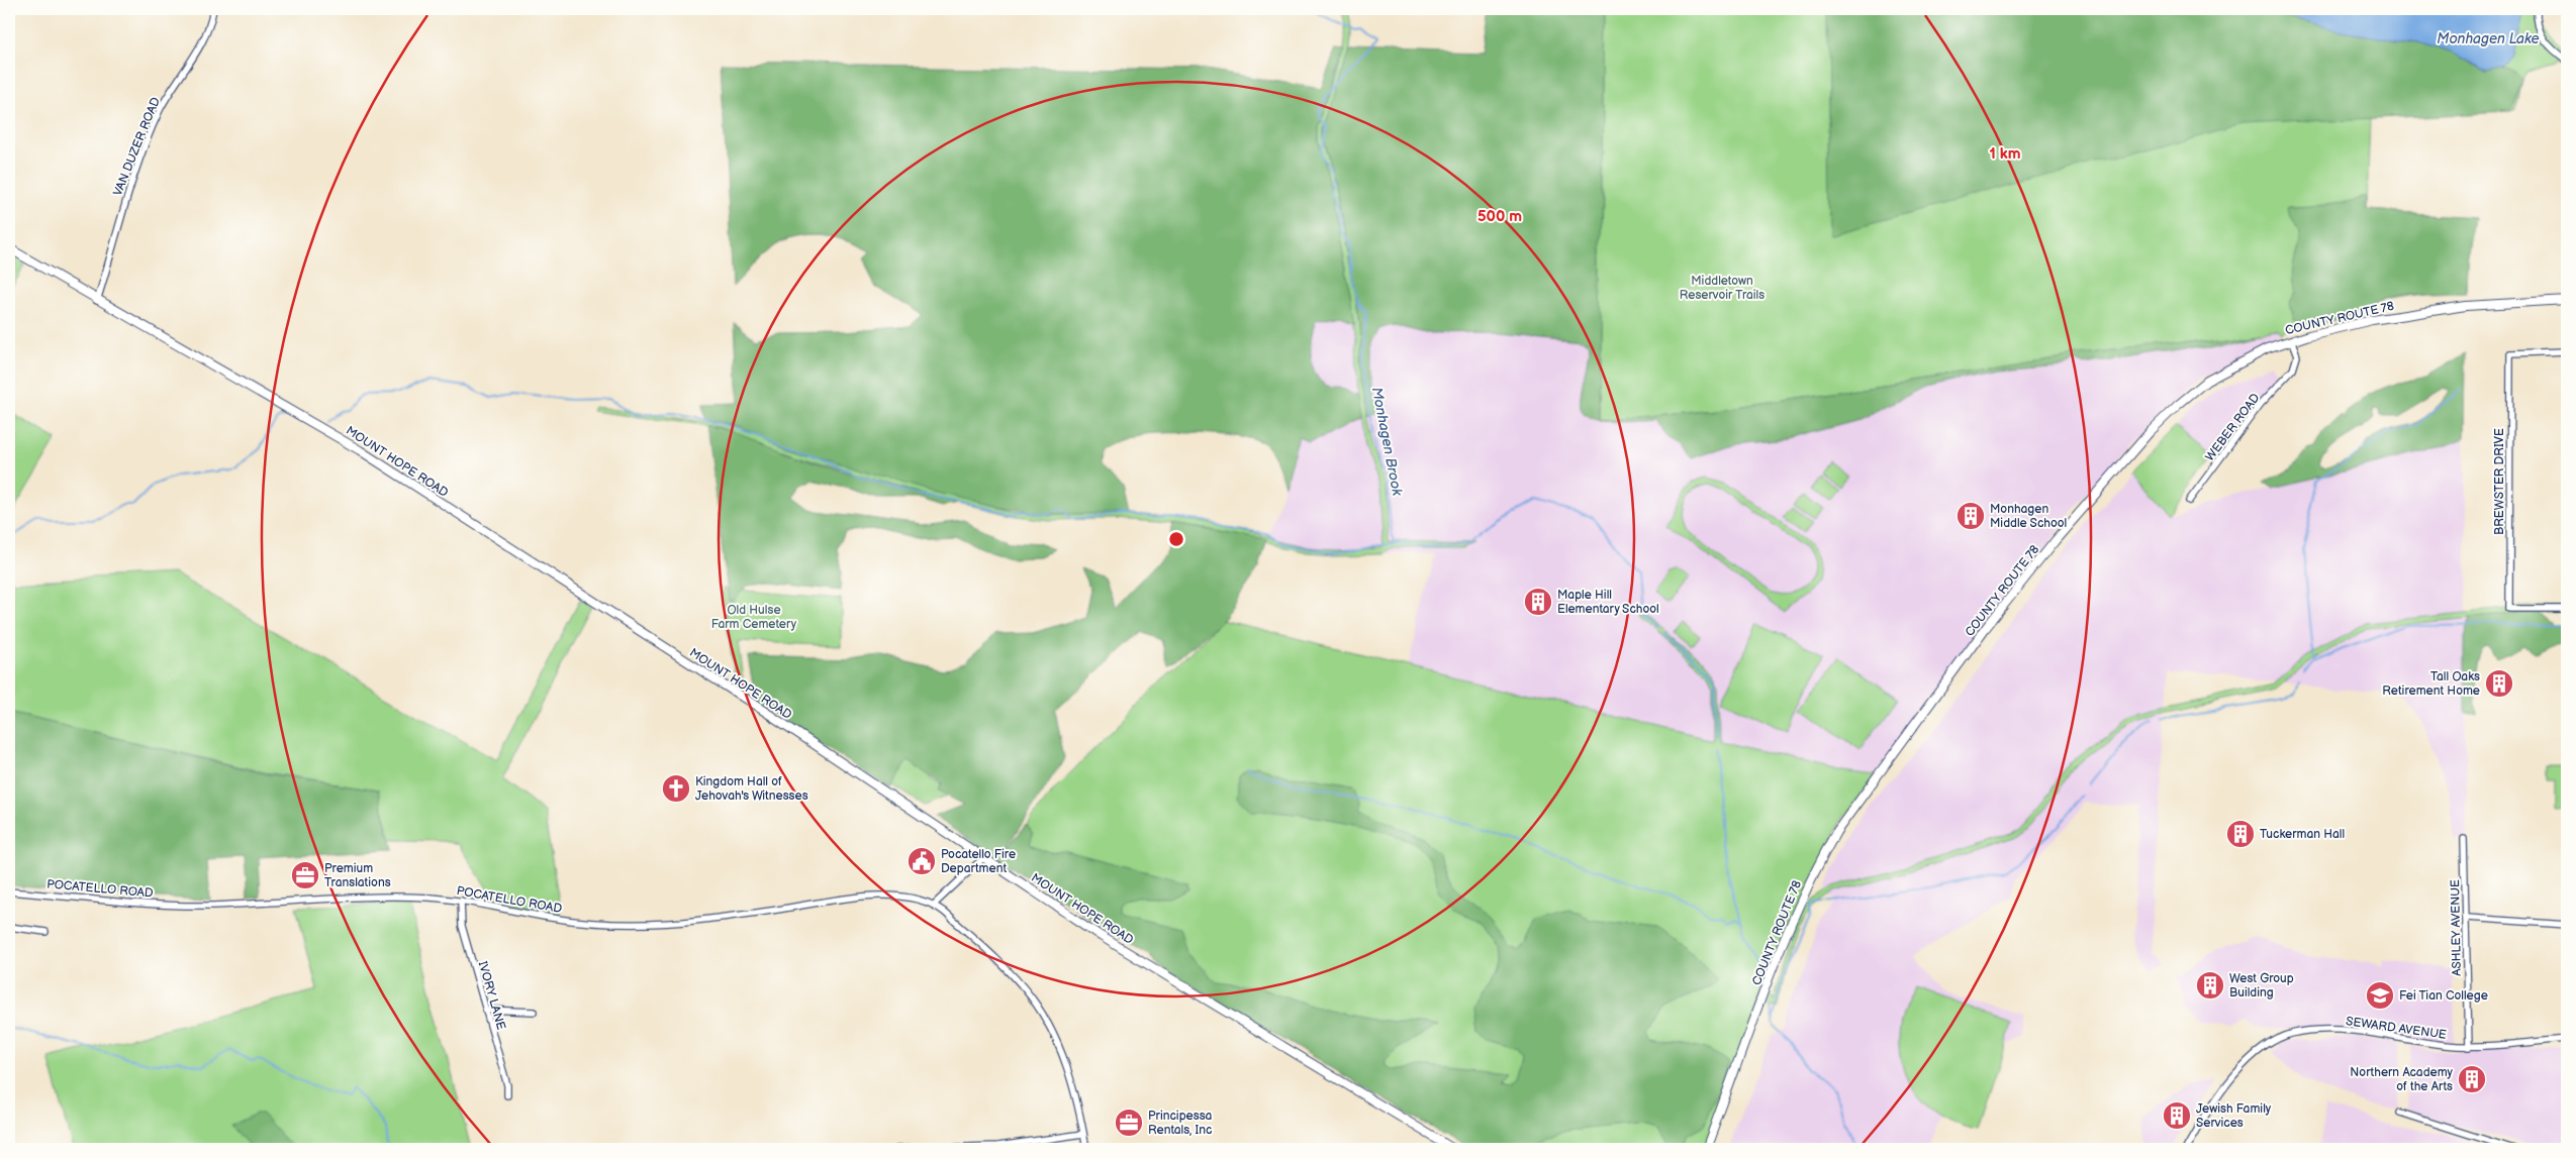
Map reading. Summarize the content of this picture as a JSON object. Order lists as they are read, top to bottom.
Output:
{
  "streets": {
    "street": [
      "VAN DUZER ROAD",
      "COUNTY ROUTE 78",
      "WEBER ROAD",
      "MOUNT HOPE ROAD",
      "BREWSTER DRIVE",
      "POCATELLO ROAD",
      "ASHLEY AVENUE",
      "IVORY LANE",
      "SEWARD AVENUE"
    ]
  },
  "crossings": [
    ["VAN DUZER ROAD", "MOUNT HOPE ROAD"],
    ["COUNTY ROUTE 78", "WEBER ROAD"],
    ["POCATELLO ROAD", "IVORY LANE"],
    ["ASHLEY AVENUE", "SEWARD AVENUE"]
  ],
  "water": ["Monhagen Lake", "Monhagen Brook"],
  "parks": ["Middletown Reservoir Trails", "Old Hulse Farm Cemetery"],
  "places": {
    "building": [
      "Monhagen Middle School",
      "Maple Hill Elementary School",
      "Tall Oaks Retirement Home",
      "Tuckerman Hall",
      "West Group Building",
      "Northern Academy of the Arts",
      "Jewish Family Services"
    ],
    "church": ["Kingdom Hall of Jehovah's Witnesses"],
    "public building": ["Pocatello Fire Department"],
    "office": ["Premium Translations", "Principessa Rentals, Inc"],
    "school or university": ["Fei Tian College"]
  },
  "rings": ["1 km", "500 m"]
}
